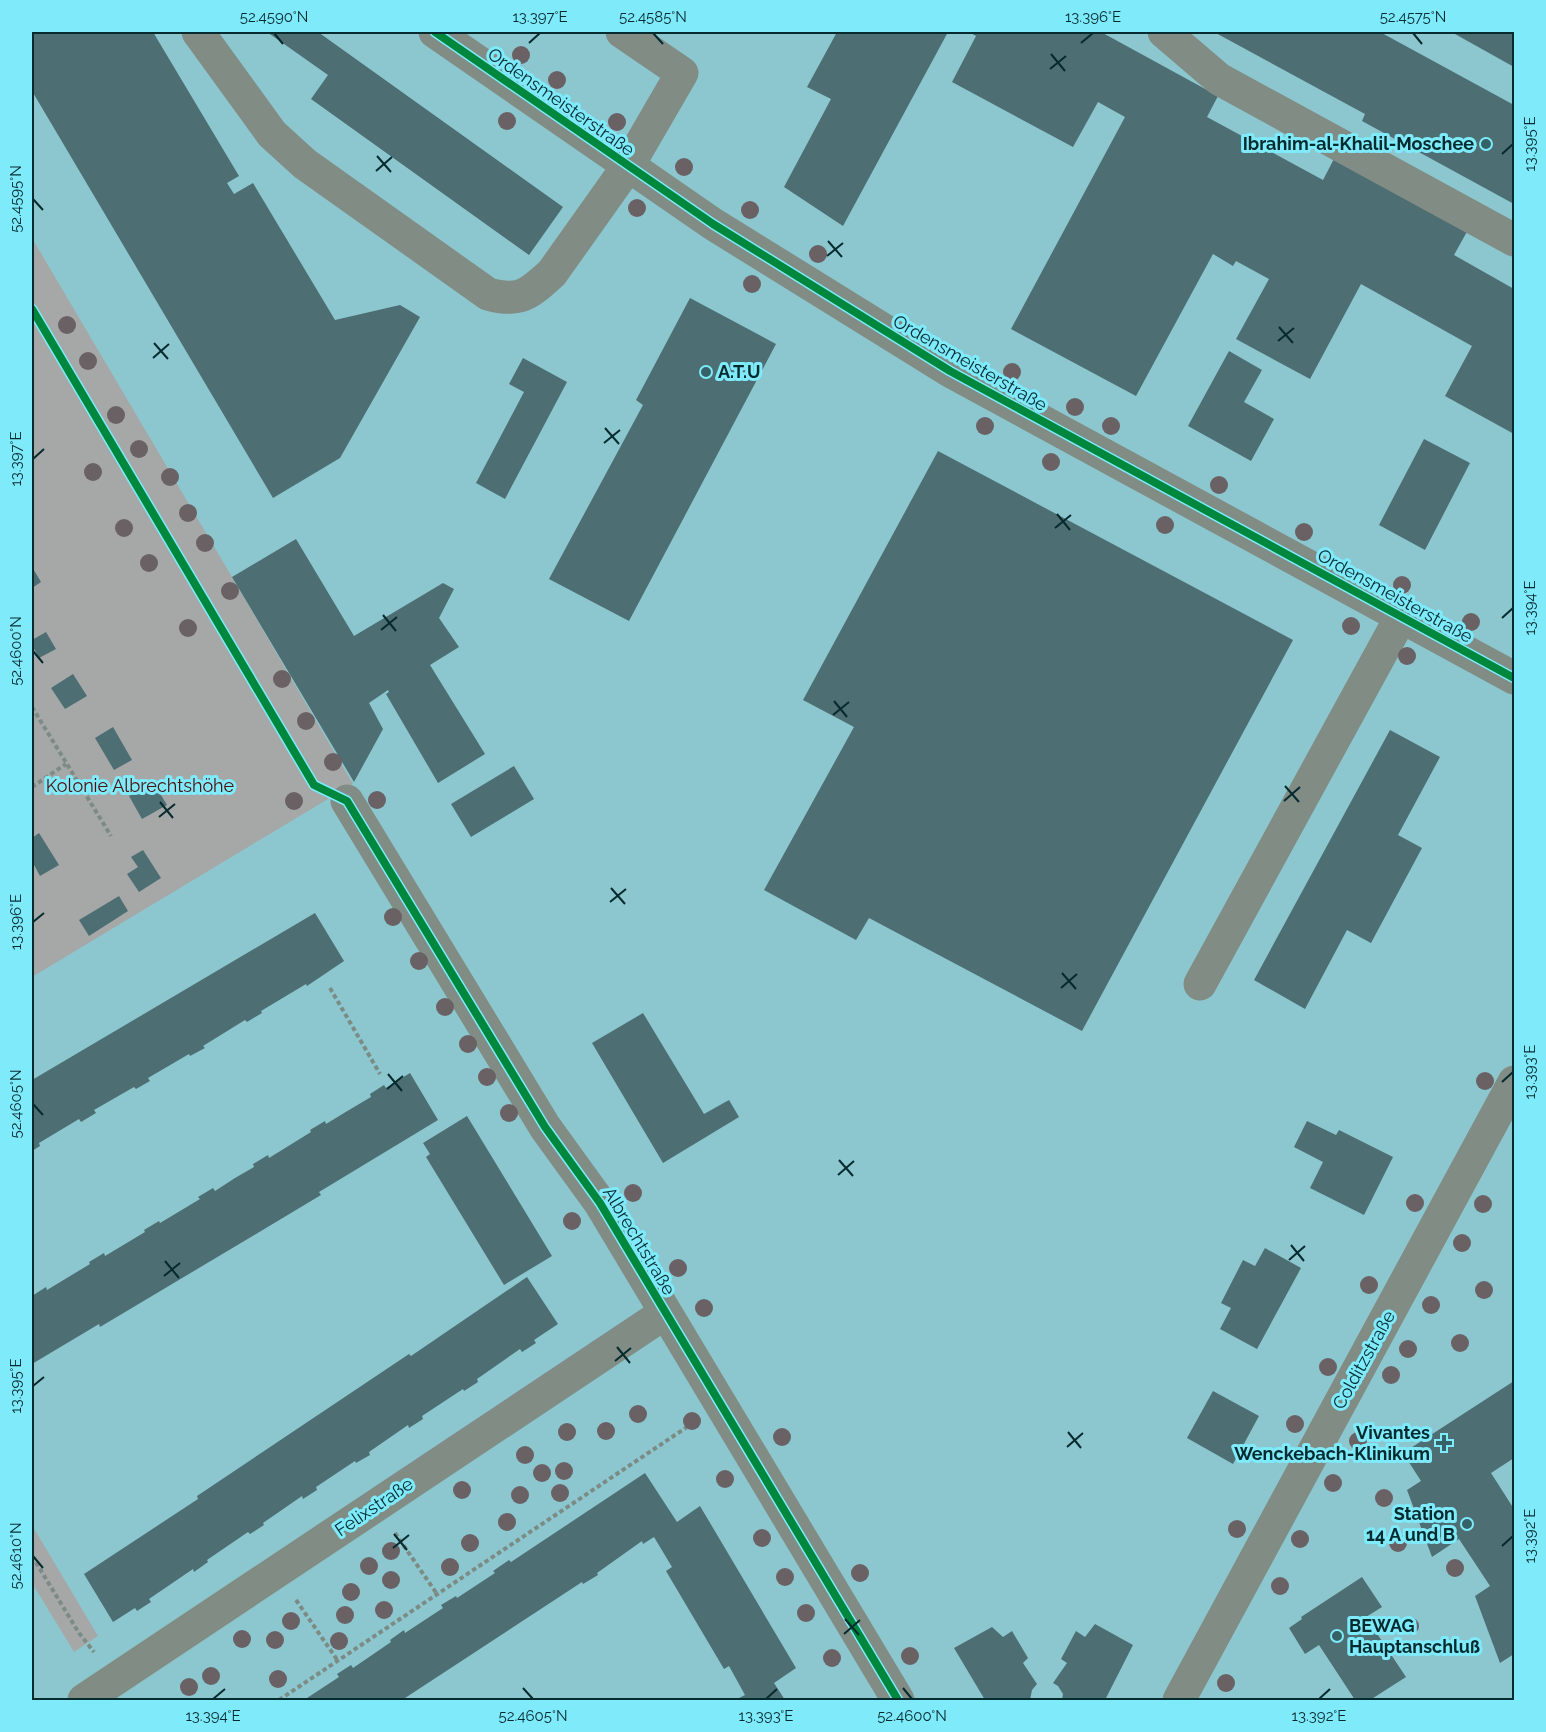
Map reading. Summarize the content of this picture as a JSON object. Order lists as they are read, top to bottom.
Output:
{
  "streets": {
    "street": [
      "Ordensmeisterstraße",
      "Albrechtstraße",
      "Colditzstraße",
      "Felixstraße"
    ]
  },
  "crossings": [
    ["Albrechtstraße", "Felixstraße"]
  ],
  "parks": ["Kolonie Albrechtshöhe"],
  "places": {
    "other": [
      "Ibrahim-al-Khalil-Moschee",
      "A.T.U",
      "Station 14 A und B",
      "BEWAG Hauptanschluß"
    ],
    "health": ["Vivantes Wenckebach-Klinikum"]
  },
  "coordinates": [
    "52.4590°N",
    "13.397°E",
    "52.4585°N",
    "13.396°E",
    "52.4575°N",
    "13.395°E",
    "52.4595°N",
    "13.394°E",
    "52.4600°N",
    "13.393°E",
    "52.4605°N",
    "13.392°E",
    "52.4610°N"
  ]
}
